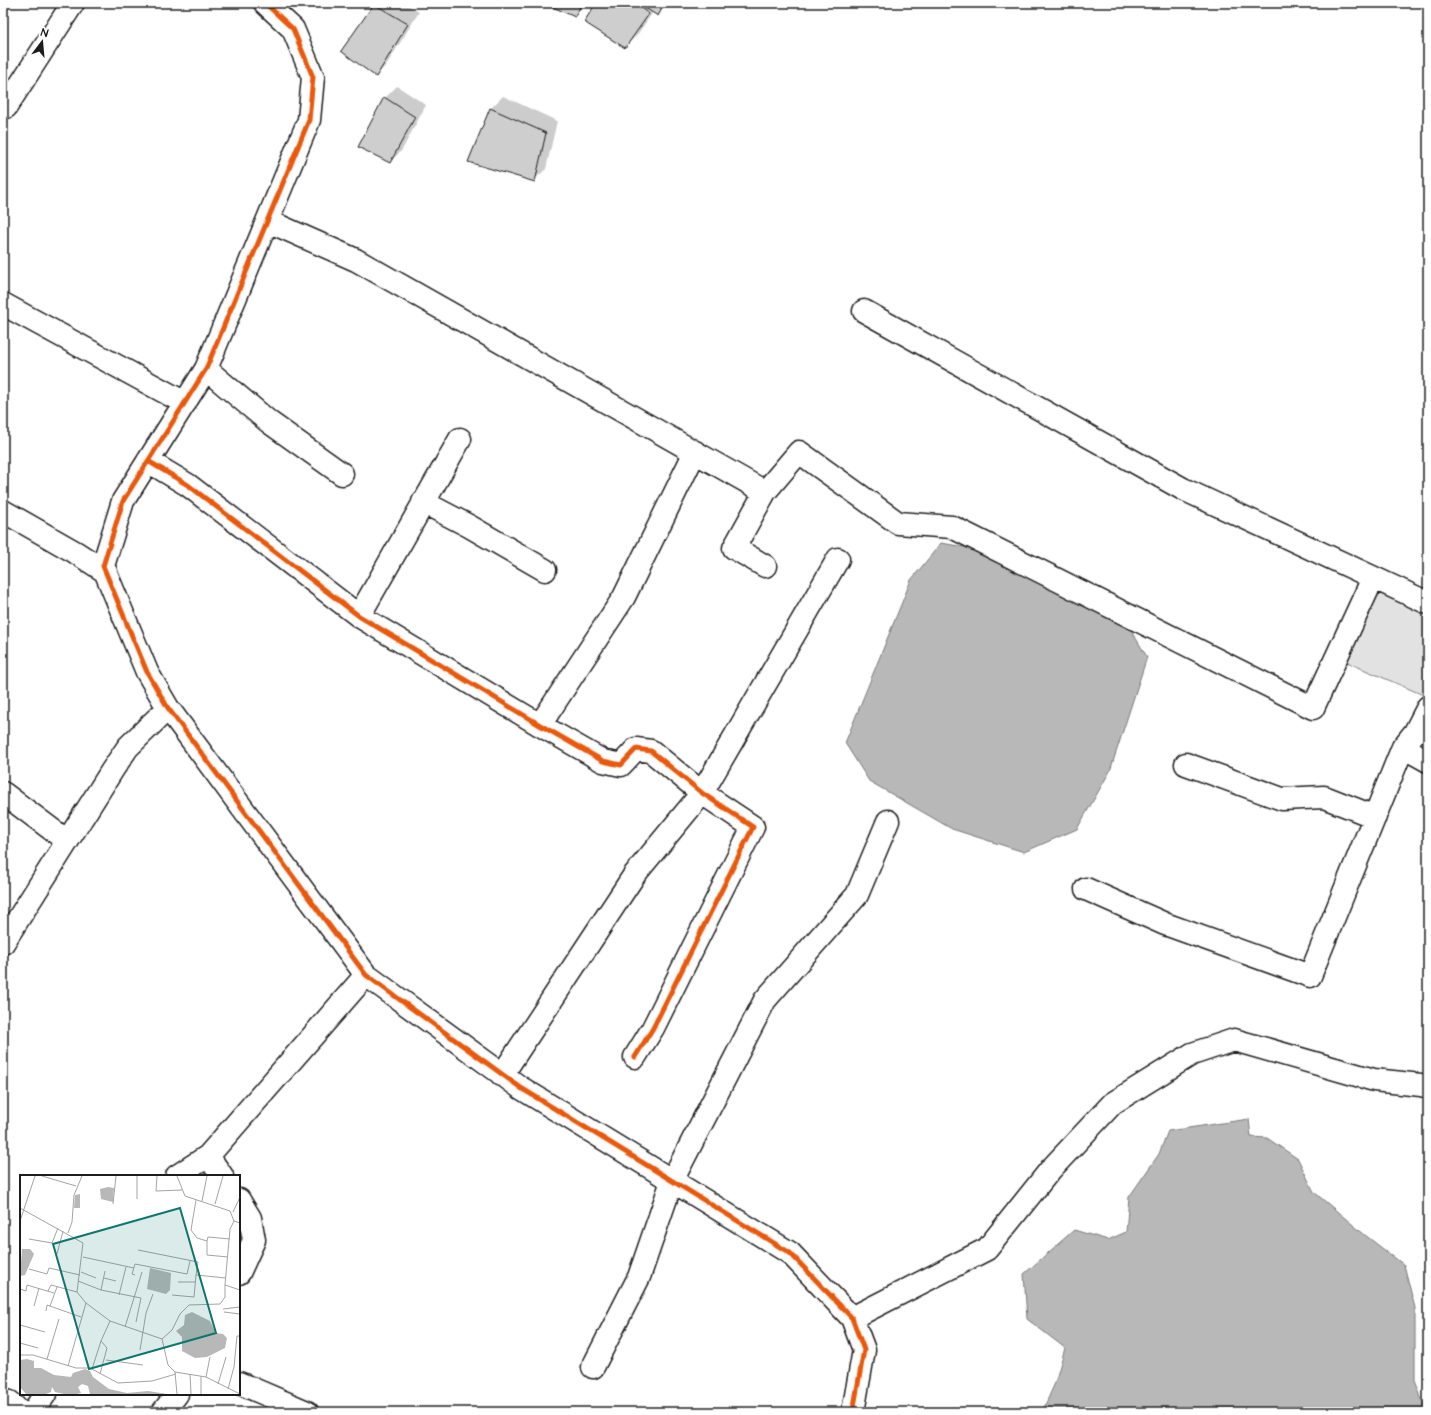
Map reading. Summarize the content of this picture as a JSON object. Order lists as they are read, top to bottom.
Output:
{
  "north": "top"
}
